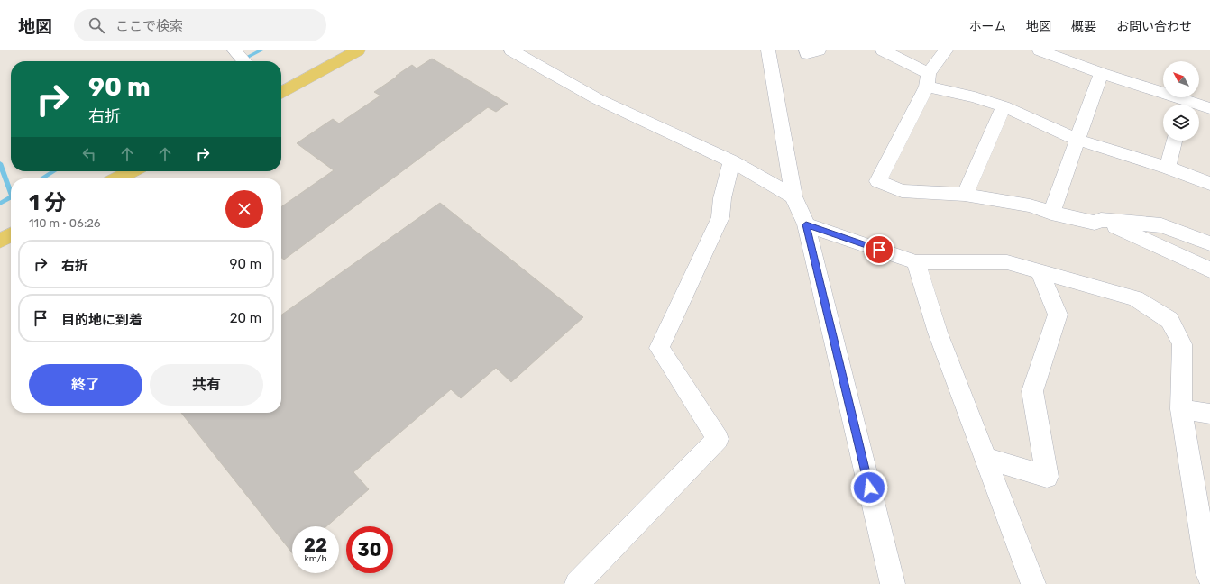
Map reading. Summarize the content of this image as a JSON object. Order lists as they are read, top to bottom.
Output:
{
  "north": "top left",
  "page": {
    "header": "地図",
    "search": "ここで検索",
    "nav": [
      "ホーム",
      "地図",
      "概要",
      "お問い合わせ"
    ],
    "turn": ["90 m", "右折"],
    "heading": ["1 分", "110 m · 06:26"],
    "list": [
      {
        "name": "右折",
        "value": "90 m"
      },
      {
        "name": "目的地に到着",
        "value": "20 m"
      }
    ],
    "buttons": ["終了", "共有"],
    "speed": "22 km/h",
    "limit": "30"
  }
}
